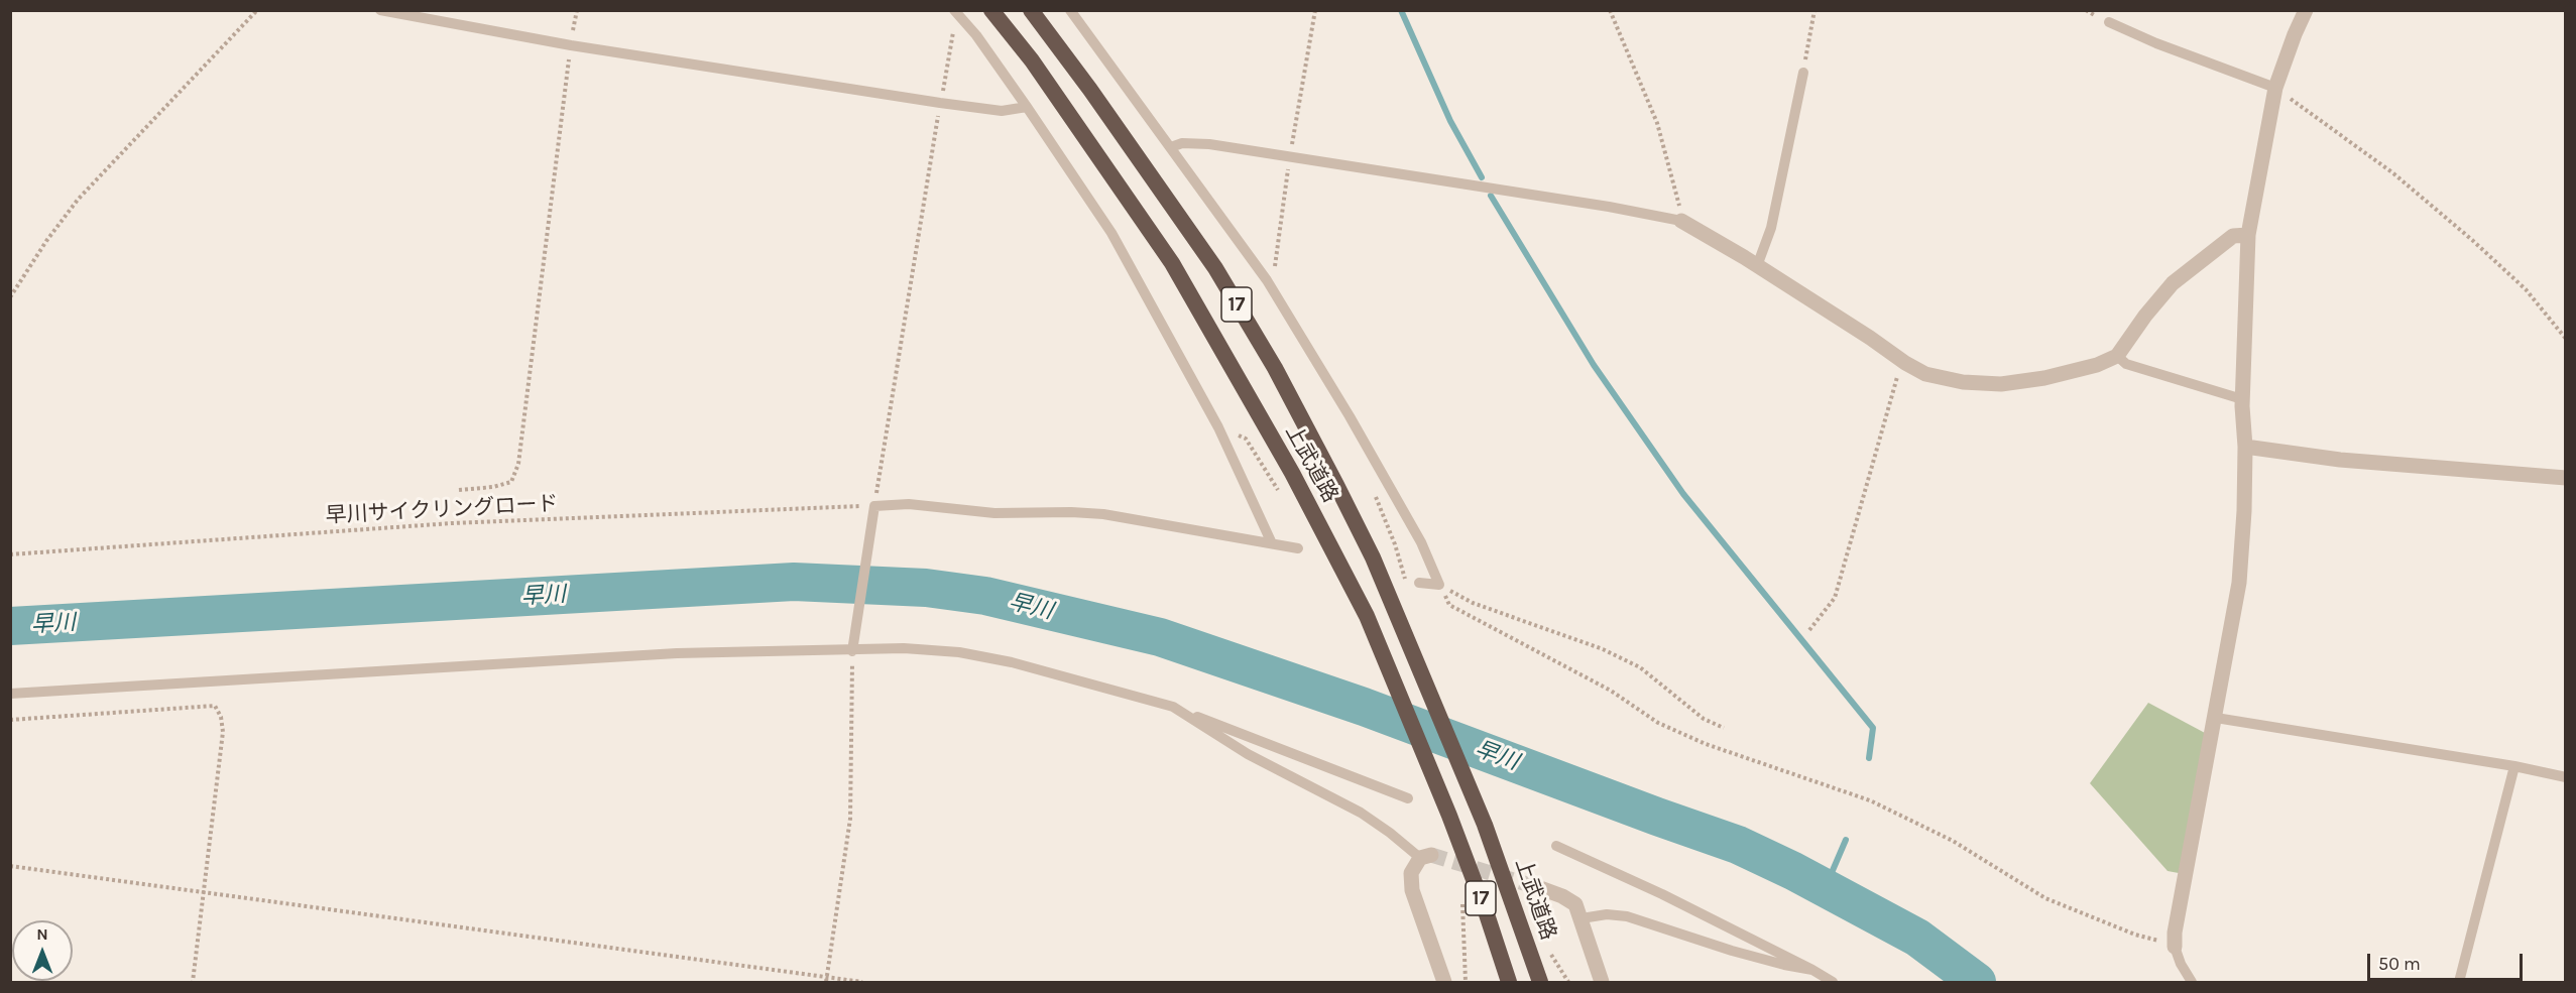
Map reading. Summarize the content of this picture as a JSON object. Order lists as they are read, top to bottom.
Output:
{
  "streets": {
    "highway": ["17", "上武道路"],
    "path": ["早川サイクリングロード"]
  },
  "water": ["早川"],
  "scale_bar": "50 m",
  "north": "top"
}
